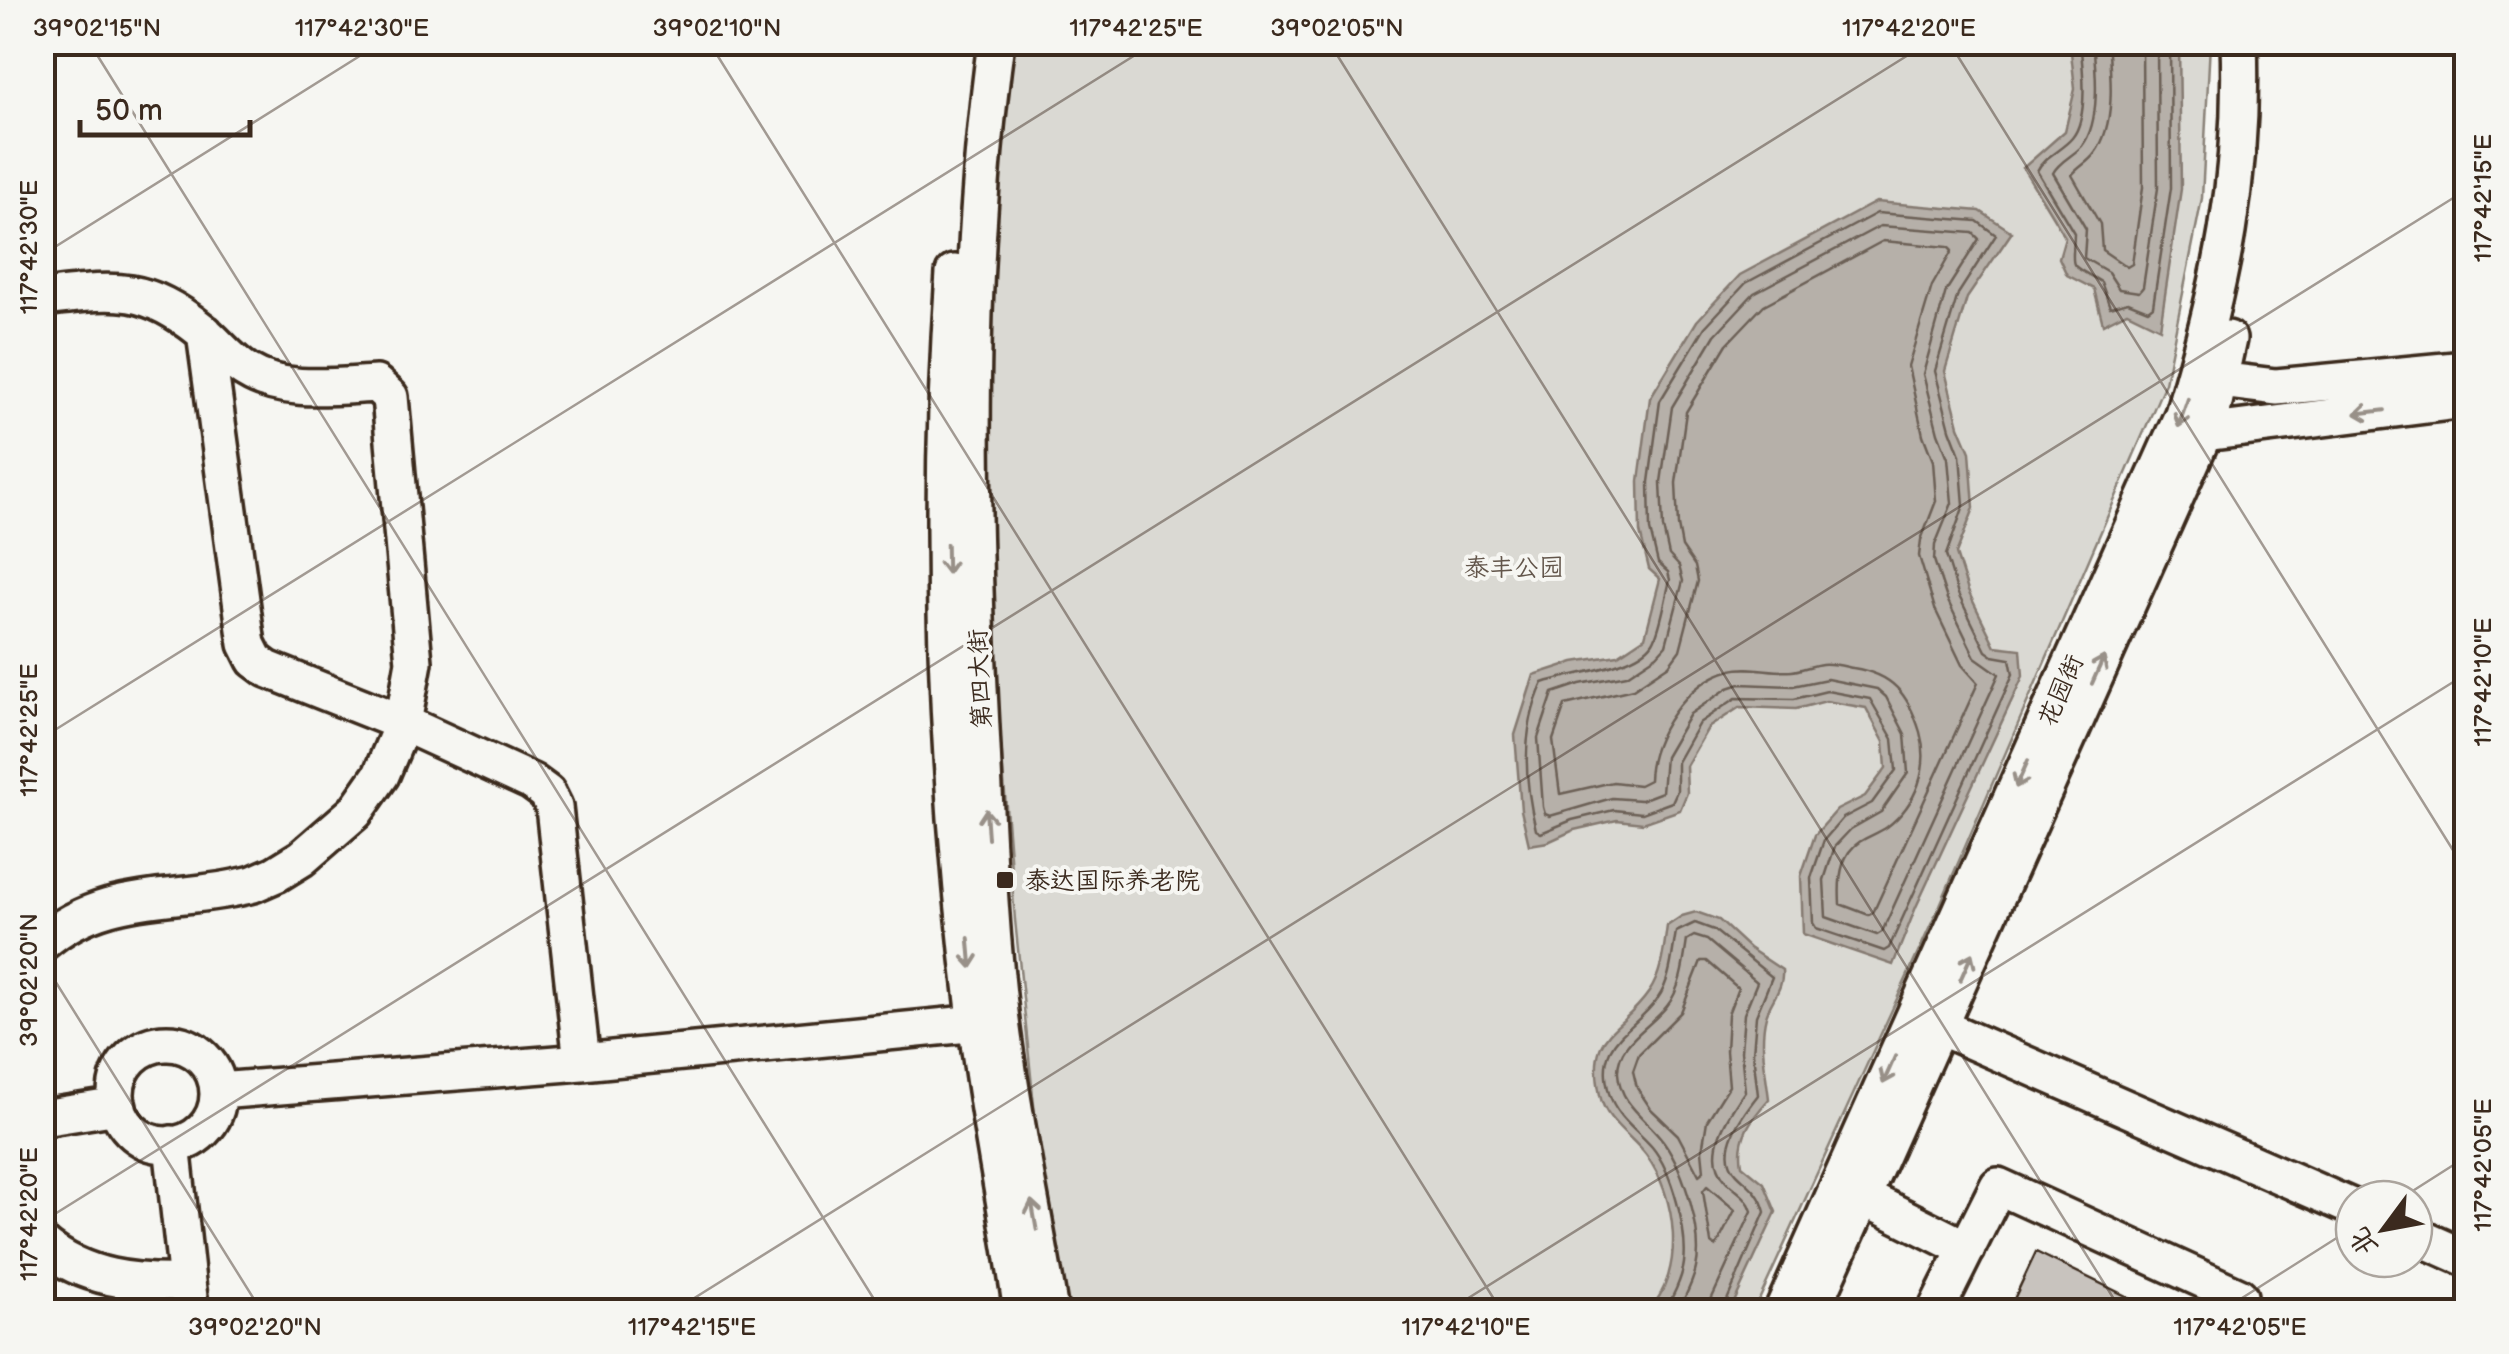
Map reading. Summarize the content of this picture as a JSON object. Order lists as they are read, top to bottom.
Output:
{
  "streets": {
    "street": ["第四大街", "花园街"]
  },
  "parks": ["泰丰公园"],
  "places": {
    "transit": ["泰达国际养老院"]
  },
  "scale_bar": "50 m",
  "north": "bottom left",
  "coordinates": [
    "39°02'15\"N",
    "117°42'30\"E",
    "39°02'10\"N",
    "117°42'25\"E",
    "39°02'05\"N",
    "117°42'20\"E",
    "117°42'15\"E",
    "117°42'10\"E",
    "39°02'20\"N",
    "117°42'05\"E"
  ]
}
